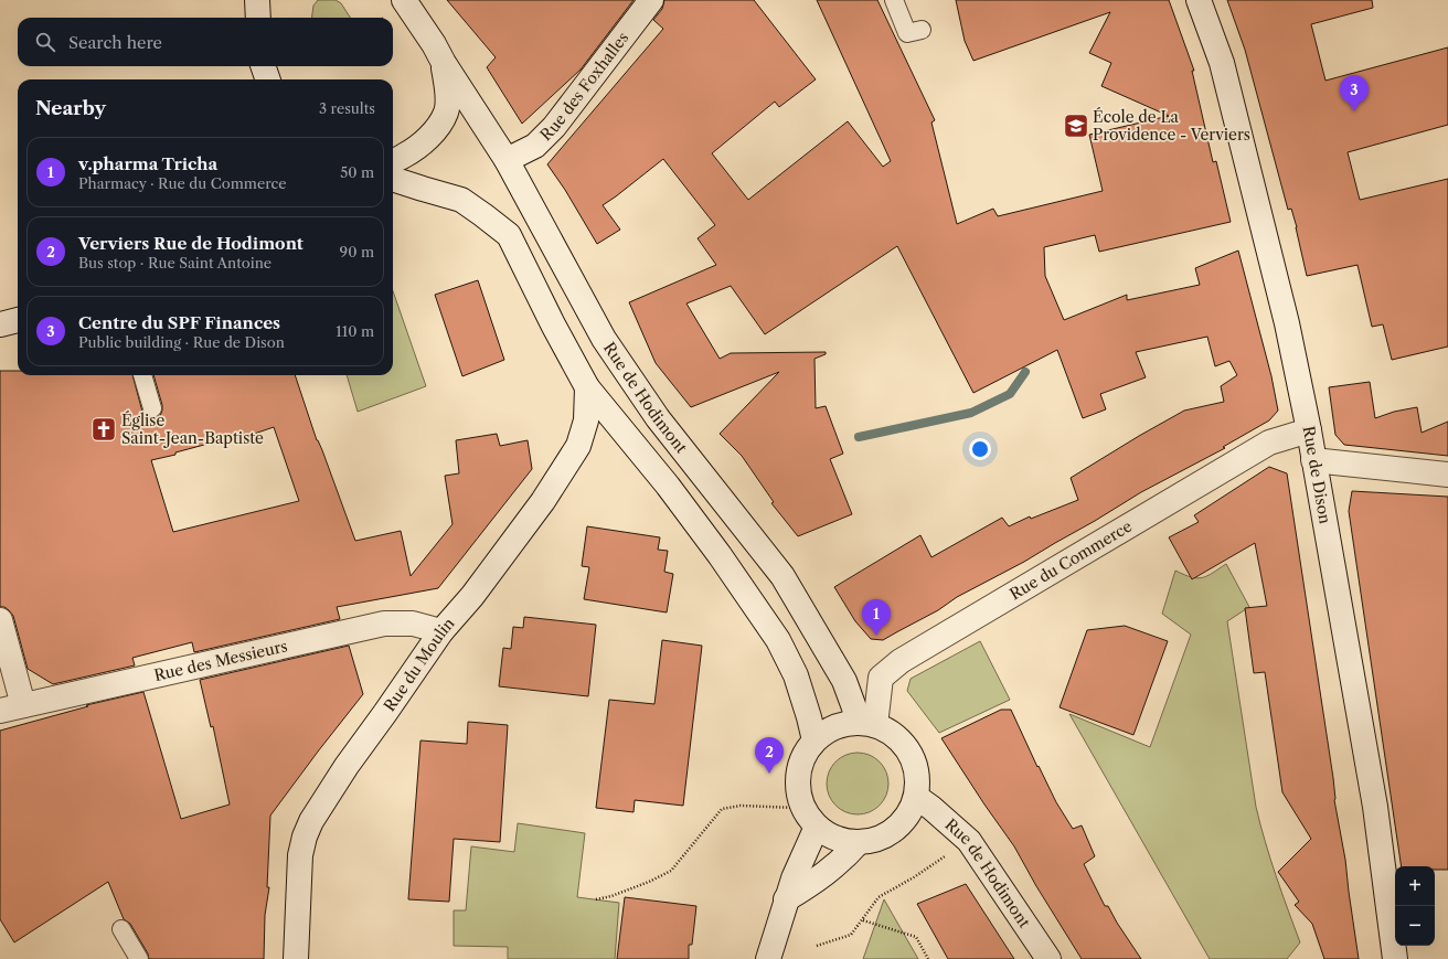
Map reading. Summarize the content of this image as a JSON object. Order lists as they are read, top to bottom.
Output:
{
  "streets": {
    "street": [
      "Rue des Foxhalles",
      "Rue de Hodimont",
      "Rue de Dison",
      "Rue du Commerce",
      "Rue des Messieurs",
      "Rue du Moulin"
    ]
  },
  "crossings": [
    ["Rue des Foxhalles", "Rue de Hodimont"],
    ["Rue de Hodimont", "Rue du Commerce"],
    ["Rue de Dison", "Rue du Commerce"],
    ["Rue des Messieurs", "Rue du Moulin"]
  ],
  "places": {
    "school or university": ["École de La Providence - Verviers"],
    "church": ["Église Saint-Jean-Baptiste"]
  },
  "page": {
    "search": "Search here",
    "pins": ["3", "1", "2"],
    "heading": ["Nearby", "3 results"],
    "list": [
      {
        "mark": "1",
        "name": "v.pharma Tricha",
        "note": "Pharmacy · Rue du Commerce",
        "value": "50 m"
      },
      {
        "mark": "2",
        "name": "Verviers Rue de Hodimont",
        "note": "Bus stop · Rue Saint Antoine",
        "value": "90 m"
      },
      {
        "mark": "3",
        "name": "Centre du SPF Finances",
        "note": "Public building · Rue de Dison",
        "value": "110 m"
      }
    ],
    "map_buttons": ["+", "−"]
  }
}
